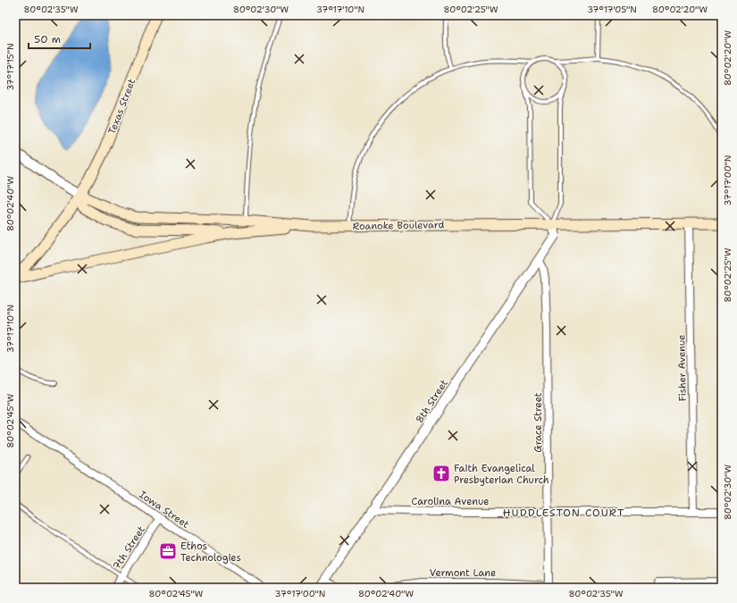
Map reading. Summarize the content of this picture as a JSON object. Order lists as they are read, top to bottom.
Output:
{
  "streets": {
    "main road": ["Texas Street", "Roanoke Boulevard"],
    "street": [
      "Fisher Avenue",
      "8th Street",
      "Grace Street",
      "Carolina Avenue",
      "Iowa Street",
      "7th Street",
      "Vermont Lane"
    ]
  },
  "crossings": [
    ["Texas Street", "Roanoke Boulevard"],
    ["Roanoke Boulevard", "Fisher Avenue"],
    ["Roanoke Boulevard", "8th Street"],
    ["Fisher Avenue", "Carolina Avenue"],
    ["8th Street", "Grace Street"],
    ["8th Street", "Carolina Avenue"],
    ["Grace Street", "Carolina Avenue"],
    ["Grace Street", "Vermont Lane"],
    ["Iowa Street", "7th Street"]
  ],
  "districts": ["HUDDLESTON COURT"],
  "places": {
    "church": ["Faith Evangelical Presbyterian Church"],
    "office": ["Ethos Technologies"]
  },
  "scale_bar": "50 m",
  "coordinates": [
    "80°02'35\"W",
    "80°02'30\"W",
    "37°17'10\"N",
    "80°02'25\"W",
    "37°17'05\"N",
    "80°02'20\"W",
    "37°17'15\"N",
    "37°17'00\"N",
    "80°02'40\"W",
    "80°02'45\"W"
  ]
}
